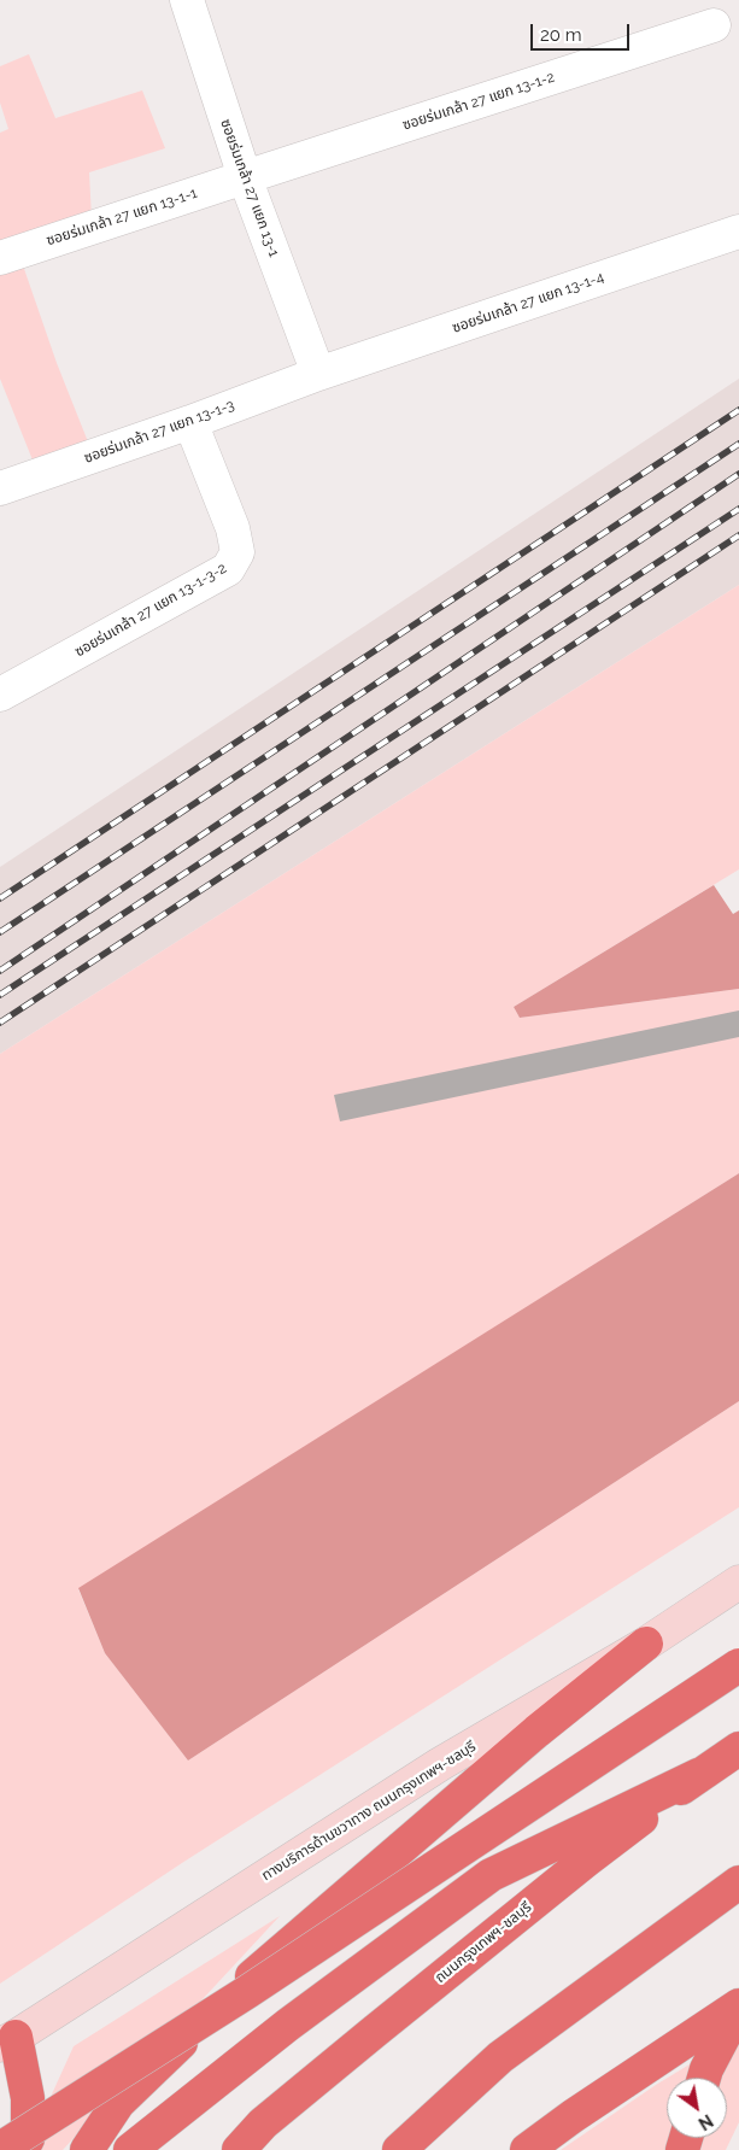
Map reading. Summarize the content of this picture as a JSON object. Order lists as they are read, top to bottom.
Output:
{
  "streets": {
    "highway": ["ถนนกรุงเทพฯ-ชลบุรี"],
    "main road": ["ทางบริการด้านขวาทาง ถนนกรุงเทพฯ-ชลบุรี"],
    "street": [
      "ซอยร่มเกล้า 27 แยก 13-1-2",
      "ซอยร่มเกล้า 27 แยก 13-1",
      "ซอยร่มเกล้า 27 แยก 13-1-1",
      "ซอยร่มเกล้า 27 แยก 13-1-4",
      "ซอยร่มเกล้า 27 แยก 13-1-3",
      "ซอยร่มเกล้า 27 แยก 13-1-3-2"
    ]
  },
  "crossings": [
    ["ซอยร่มเกล้า 27 แยก 13-1-2", "ซอยร่มเกล้า 27 แยก 13-1"],
    ["ซอยร่มเกล้า 27 แยก 13-1-2", "ซอยร่มเกล้า 27 แยก 13-1-1"],
    ["ซอยร่มเกล้า 27 แยก 13-1", "ซอยร่มเกล้า 27 แยก 13-1-1"],
    ["ซอยร่มเกล้า 27 แยก 13-1", "ซอยร่มเกล้า 27 แยก 13-1-4"],
    ["ซอยร่มเกล้า 27 แยก 13-1", "ซอยร่มเกล้า 27 แยก 13-1-3"],
    ["ซอยร่มเกล้า 27 แยก 13-1-4", "ซอยร่มเกล้า 27 แยก 13-1-3"],
    ["ซอยร่มเกล้า 27 แยก 13-1-3", "ซอยร่มเกล้า 27 แยก 13-1-3-2"]
  ],
  "scale_bar": "20 m",
  "north": "bottom right"
}
